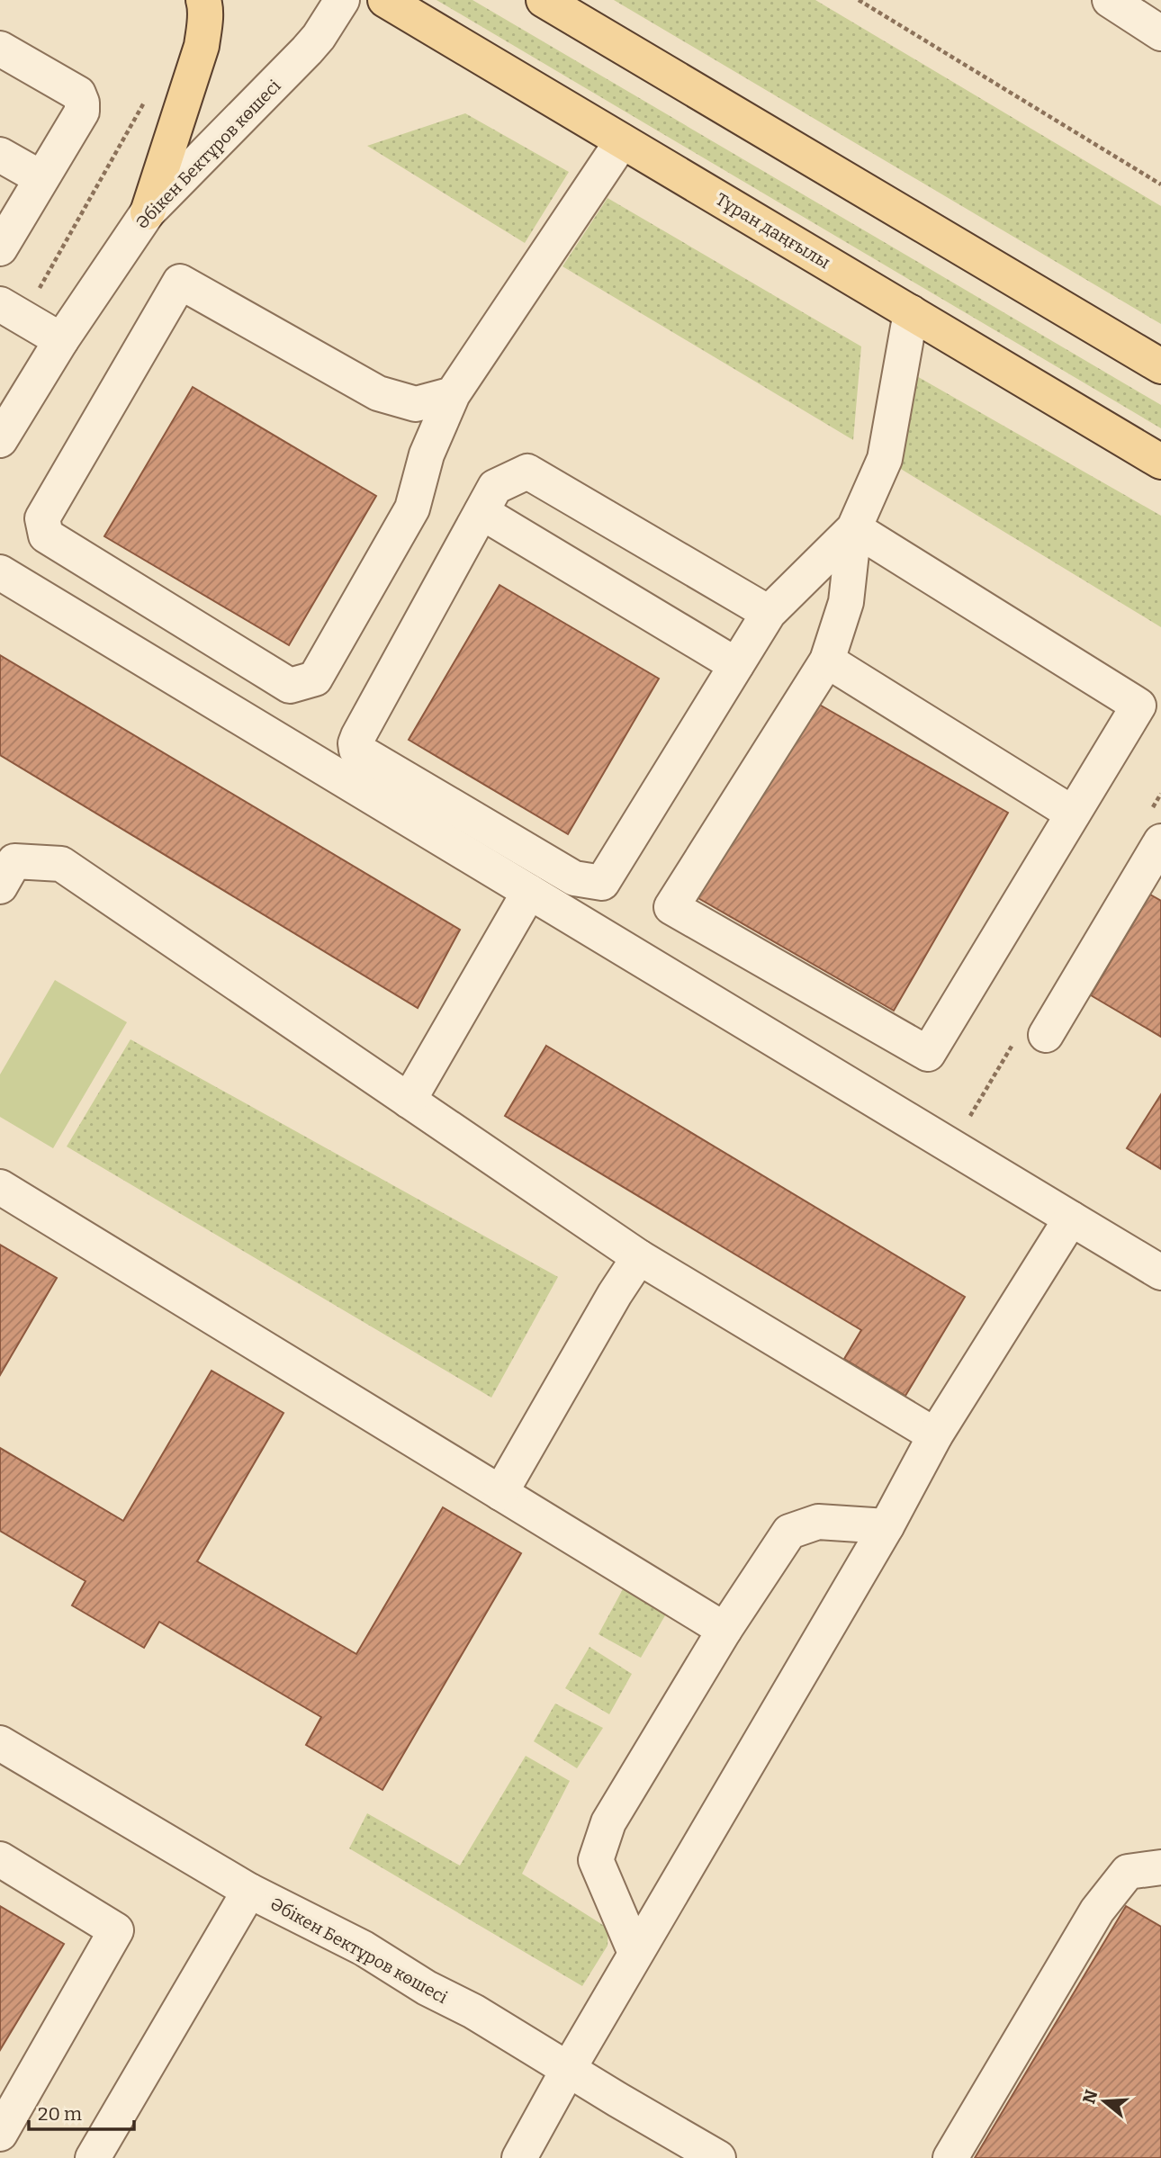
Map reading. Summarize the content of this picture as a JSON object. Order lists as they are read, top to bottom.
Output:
{
  "streets": {
    "main road": ["Тұран даңғылы"],
    "street": ["Әбікен Бектұров көшесі"]
  },
  "scale_bar": "20 m",
  "north": "left"
}
